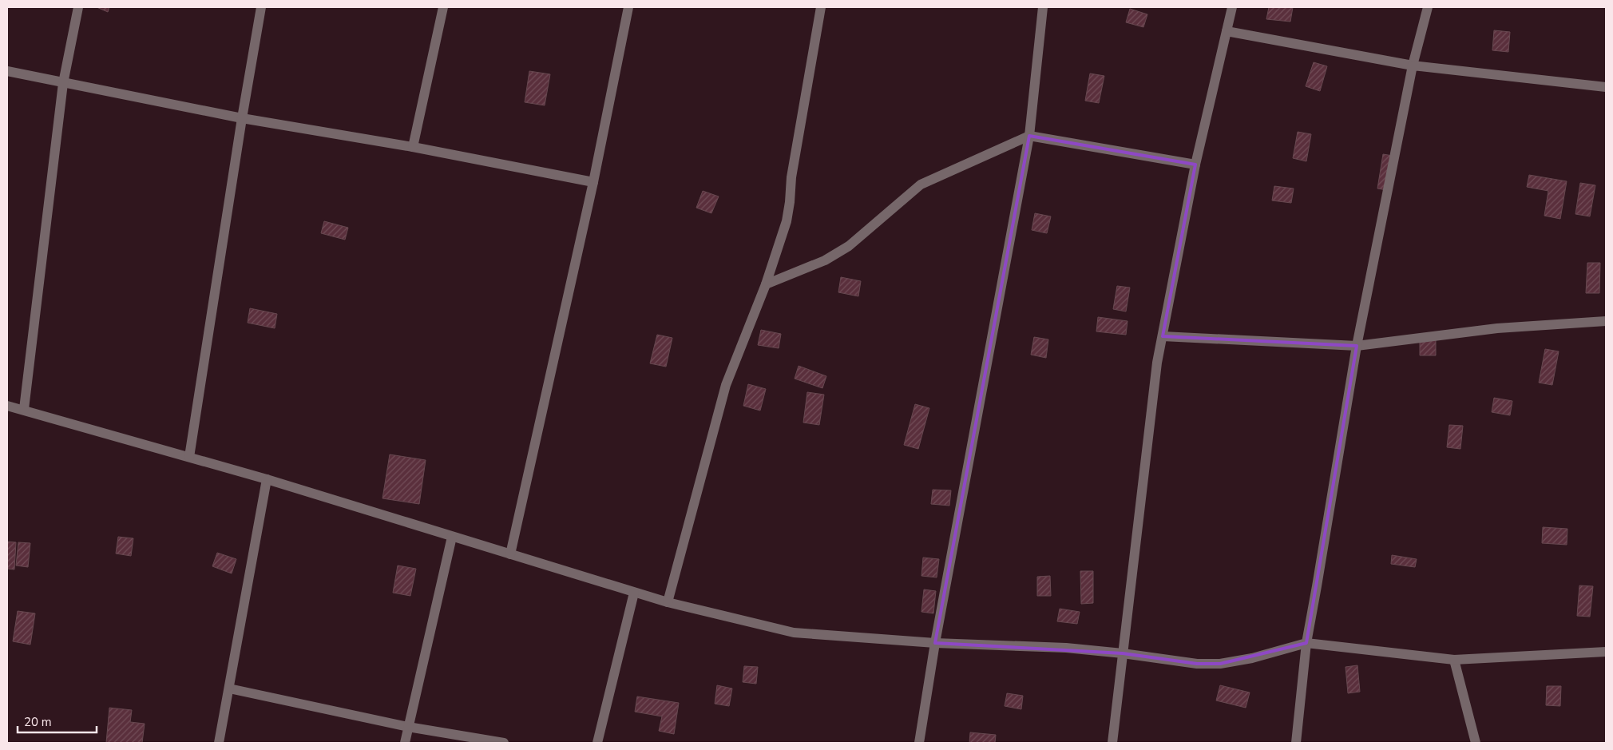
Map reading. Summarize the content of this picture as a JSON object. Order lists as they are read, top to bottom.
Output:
{
  "scale_bar": "20 m"
}
